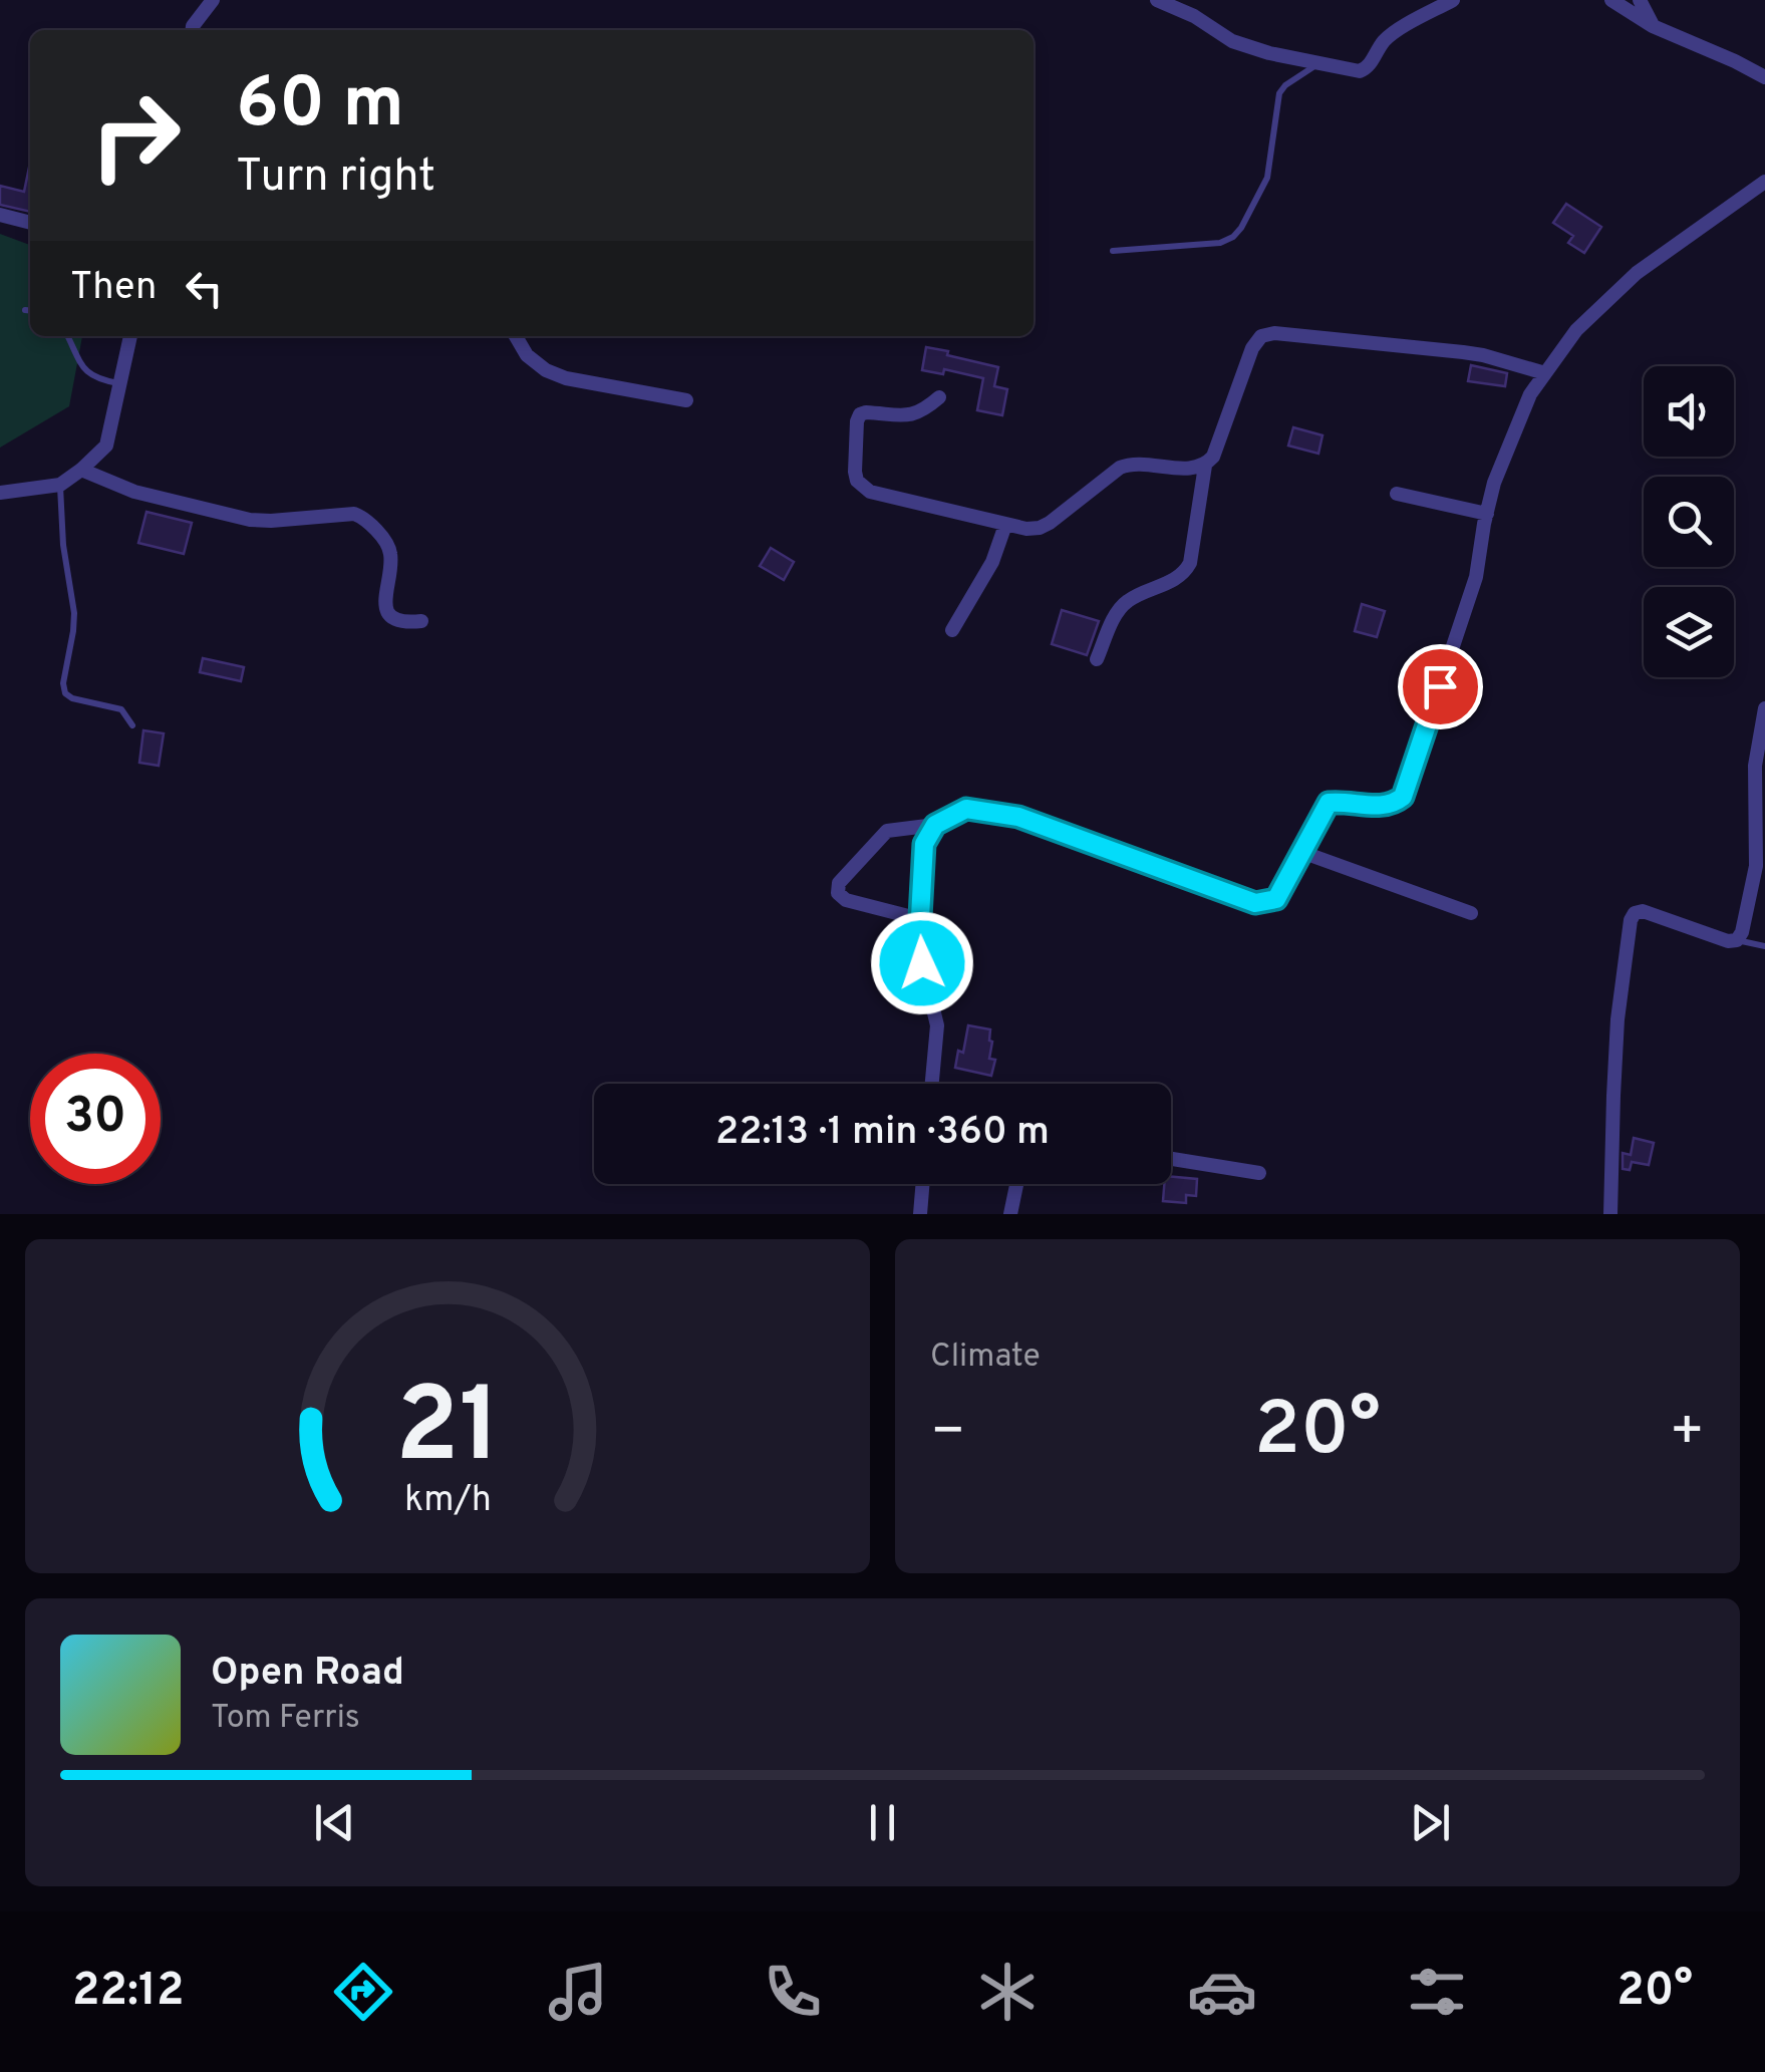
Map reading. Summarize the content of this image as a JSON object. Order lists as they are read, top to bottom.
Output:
{
  "page": {
    "turn": ["60 m", "Turn right"],
    "then": "Then",
    "limit": "30",
    "trip": "22:13 · 1 min · 360 m",
    "tile": "Climate",
    "heat": ["−", "20°", "+"],
    "song": ["Open Road", "Tom Ferris"],
    "tabs": ["22:12", "20°"],
    "gauge": ["21", "km/h"]
  }
}
